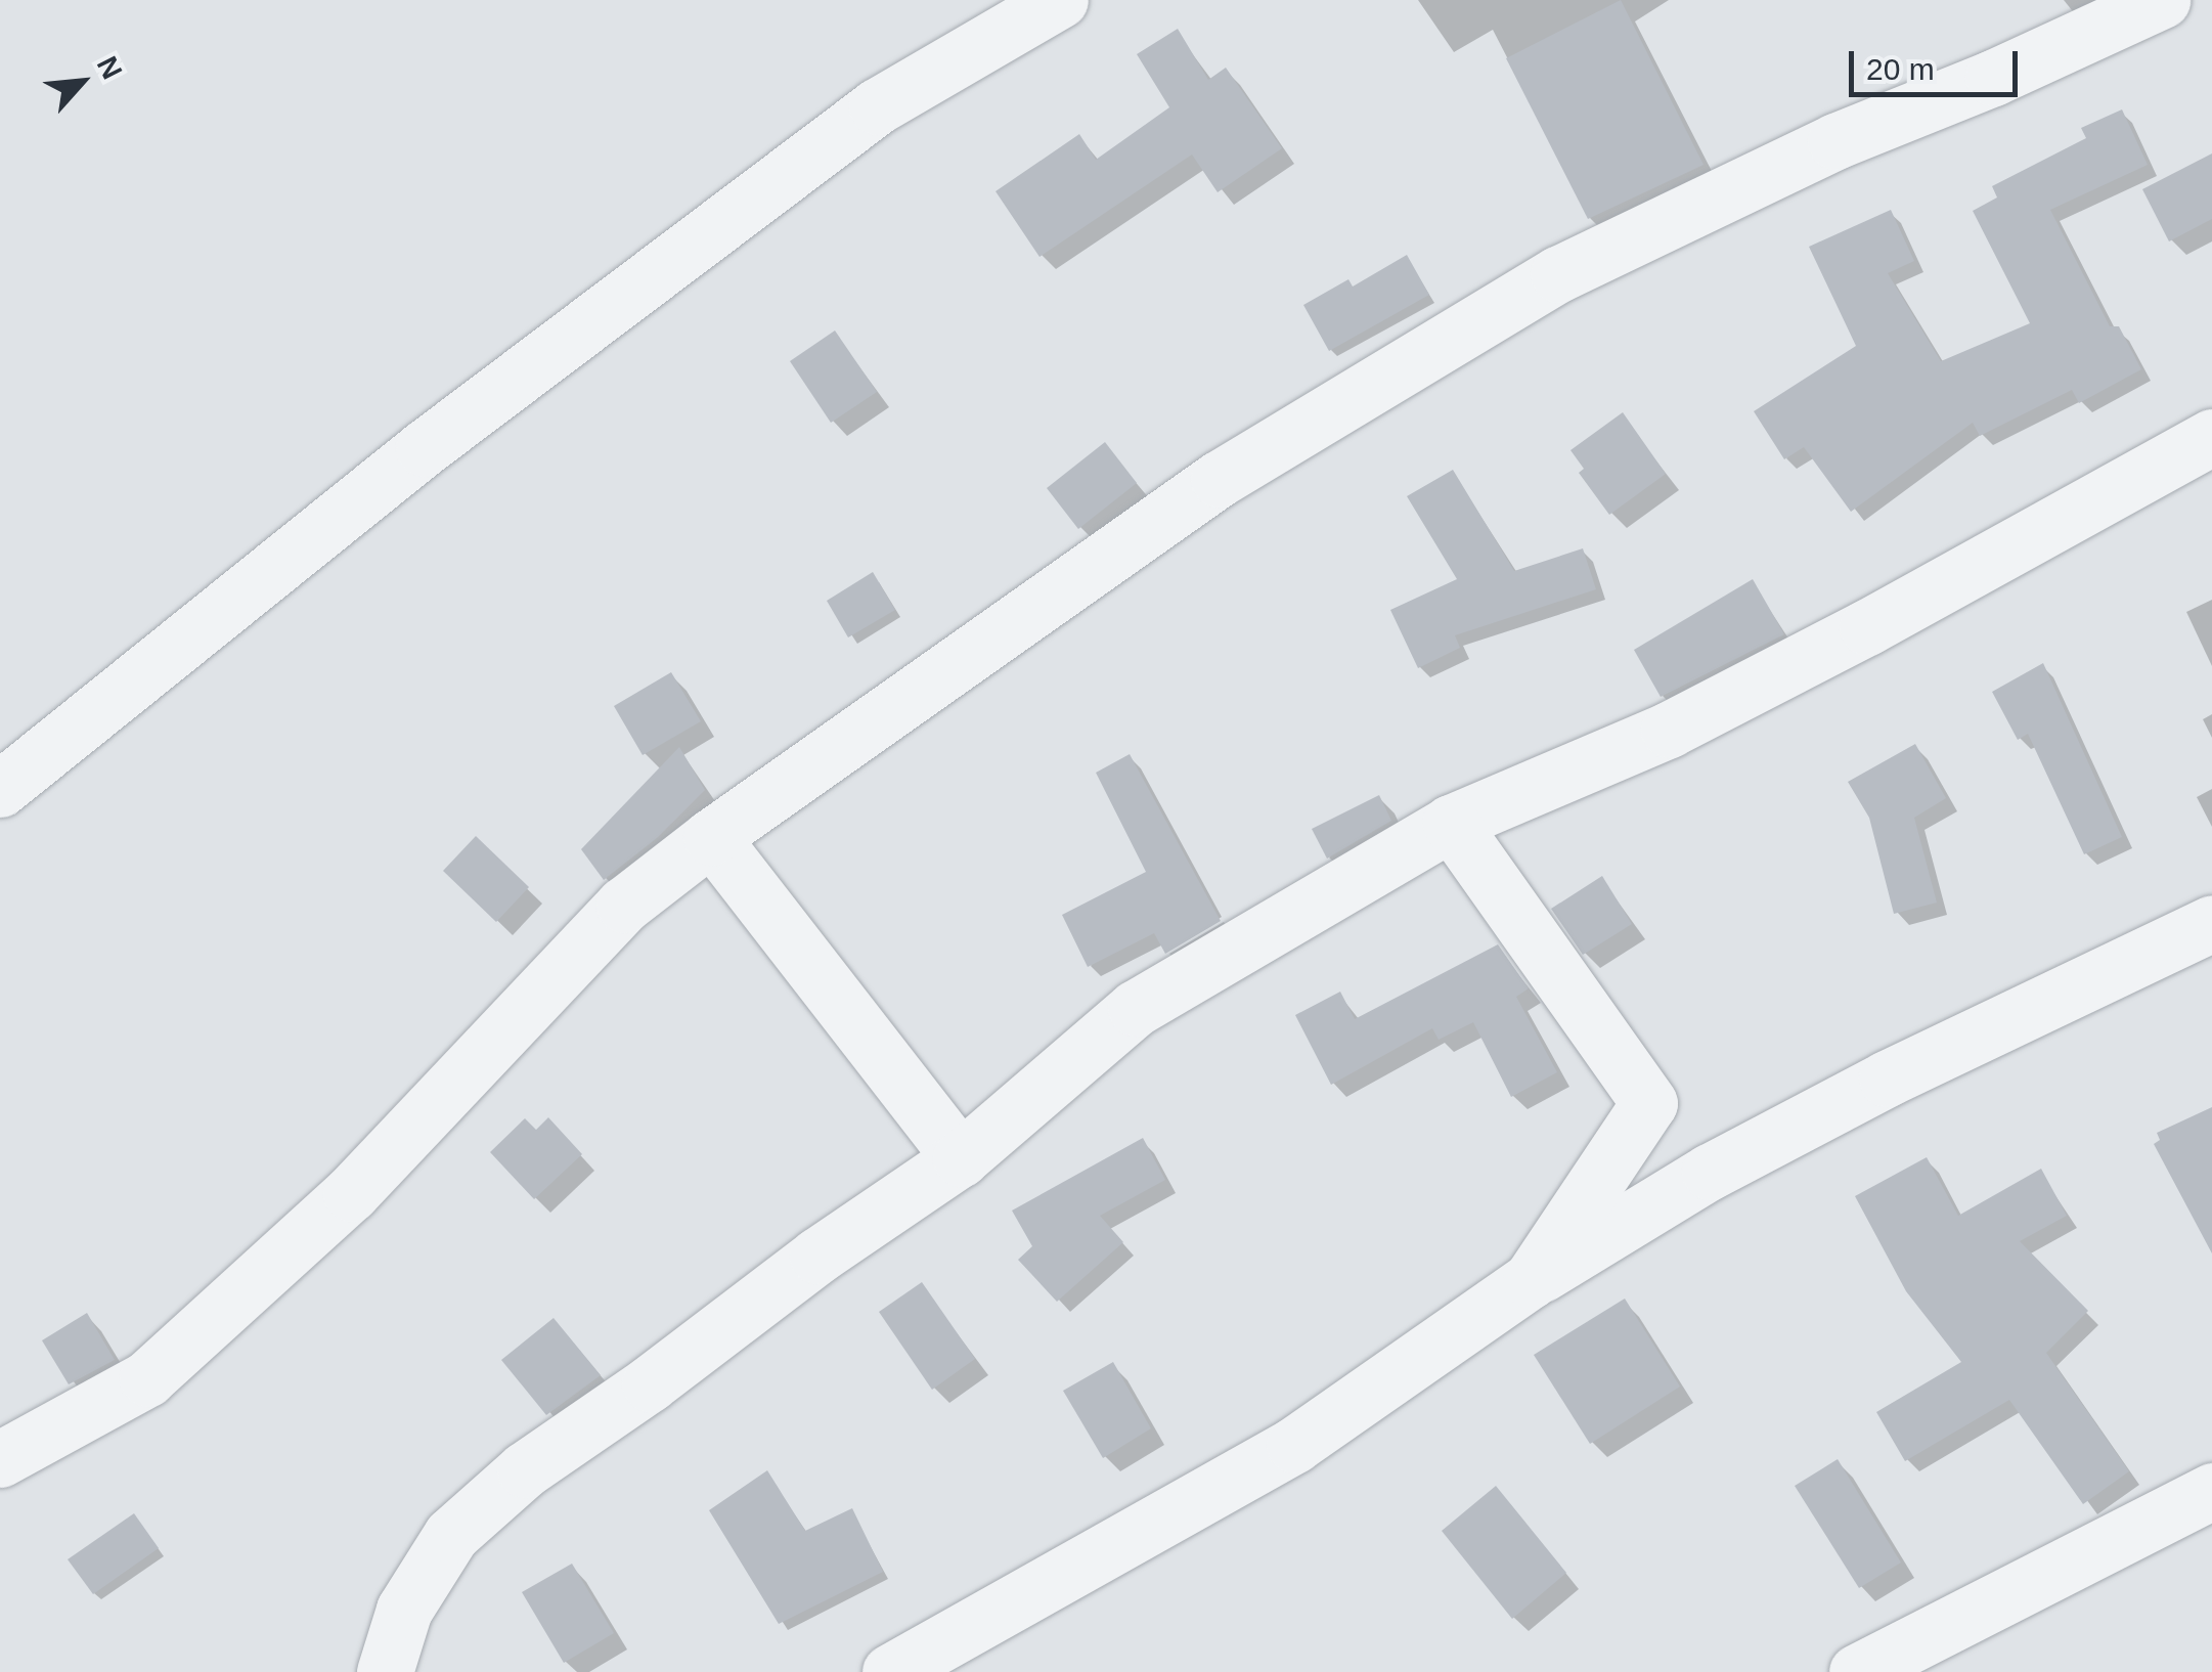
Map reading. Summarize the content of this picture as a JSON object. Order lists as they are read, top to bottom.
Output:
{
  "scale_bar": "20 m",
  "north": "top right"
}
